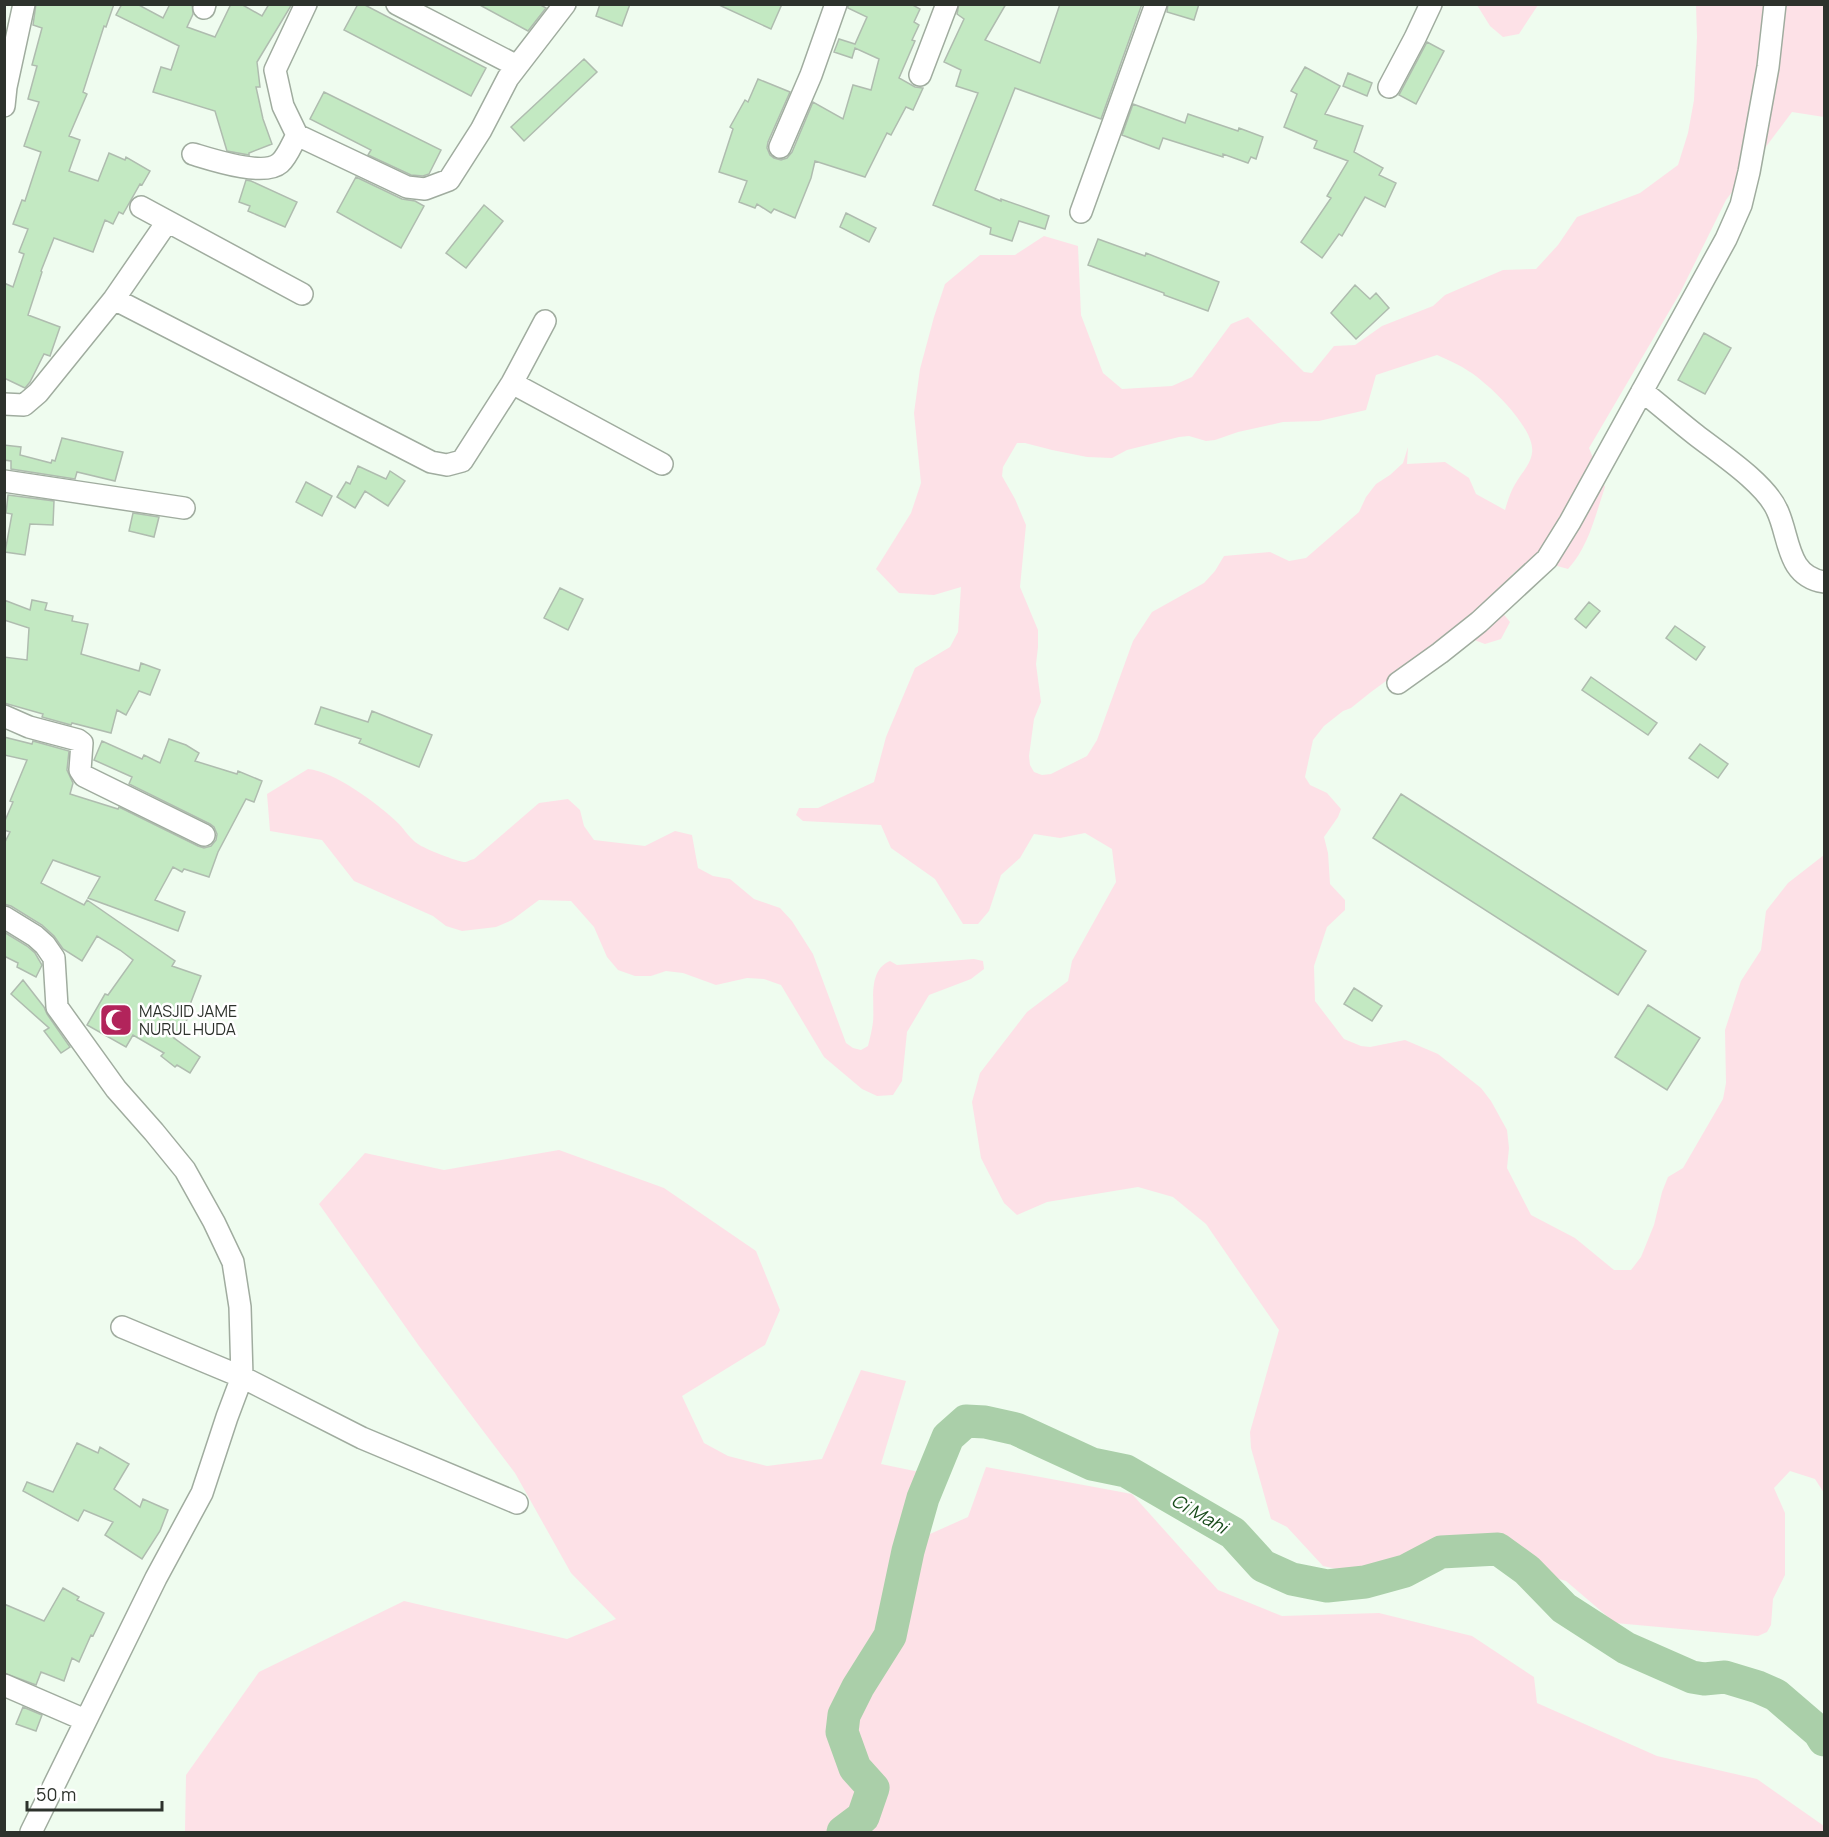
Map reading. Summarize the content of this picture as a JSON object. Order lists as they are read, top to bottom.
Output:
{
  "water": ["Ci Mahi"],
  "places": {
    "mosque": ["MASJID JAME NURUL HUDA"]
  },
  "scale_bar": "50 m"
}
